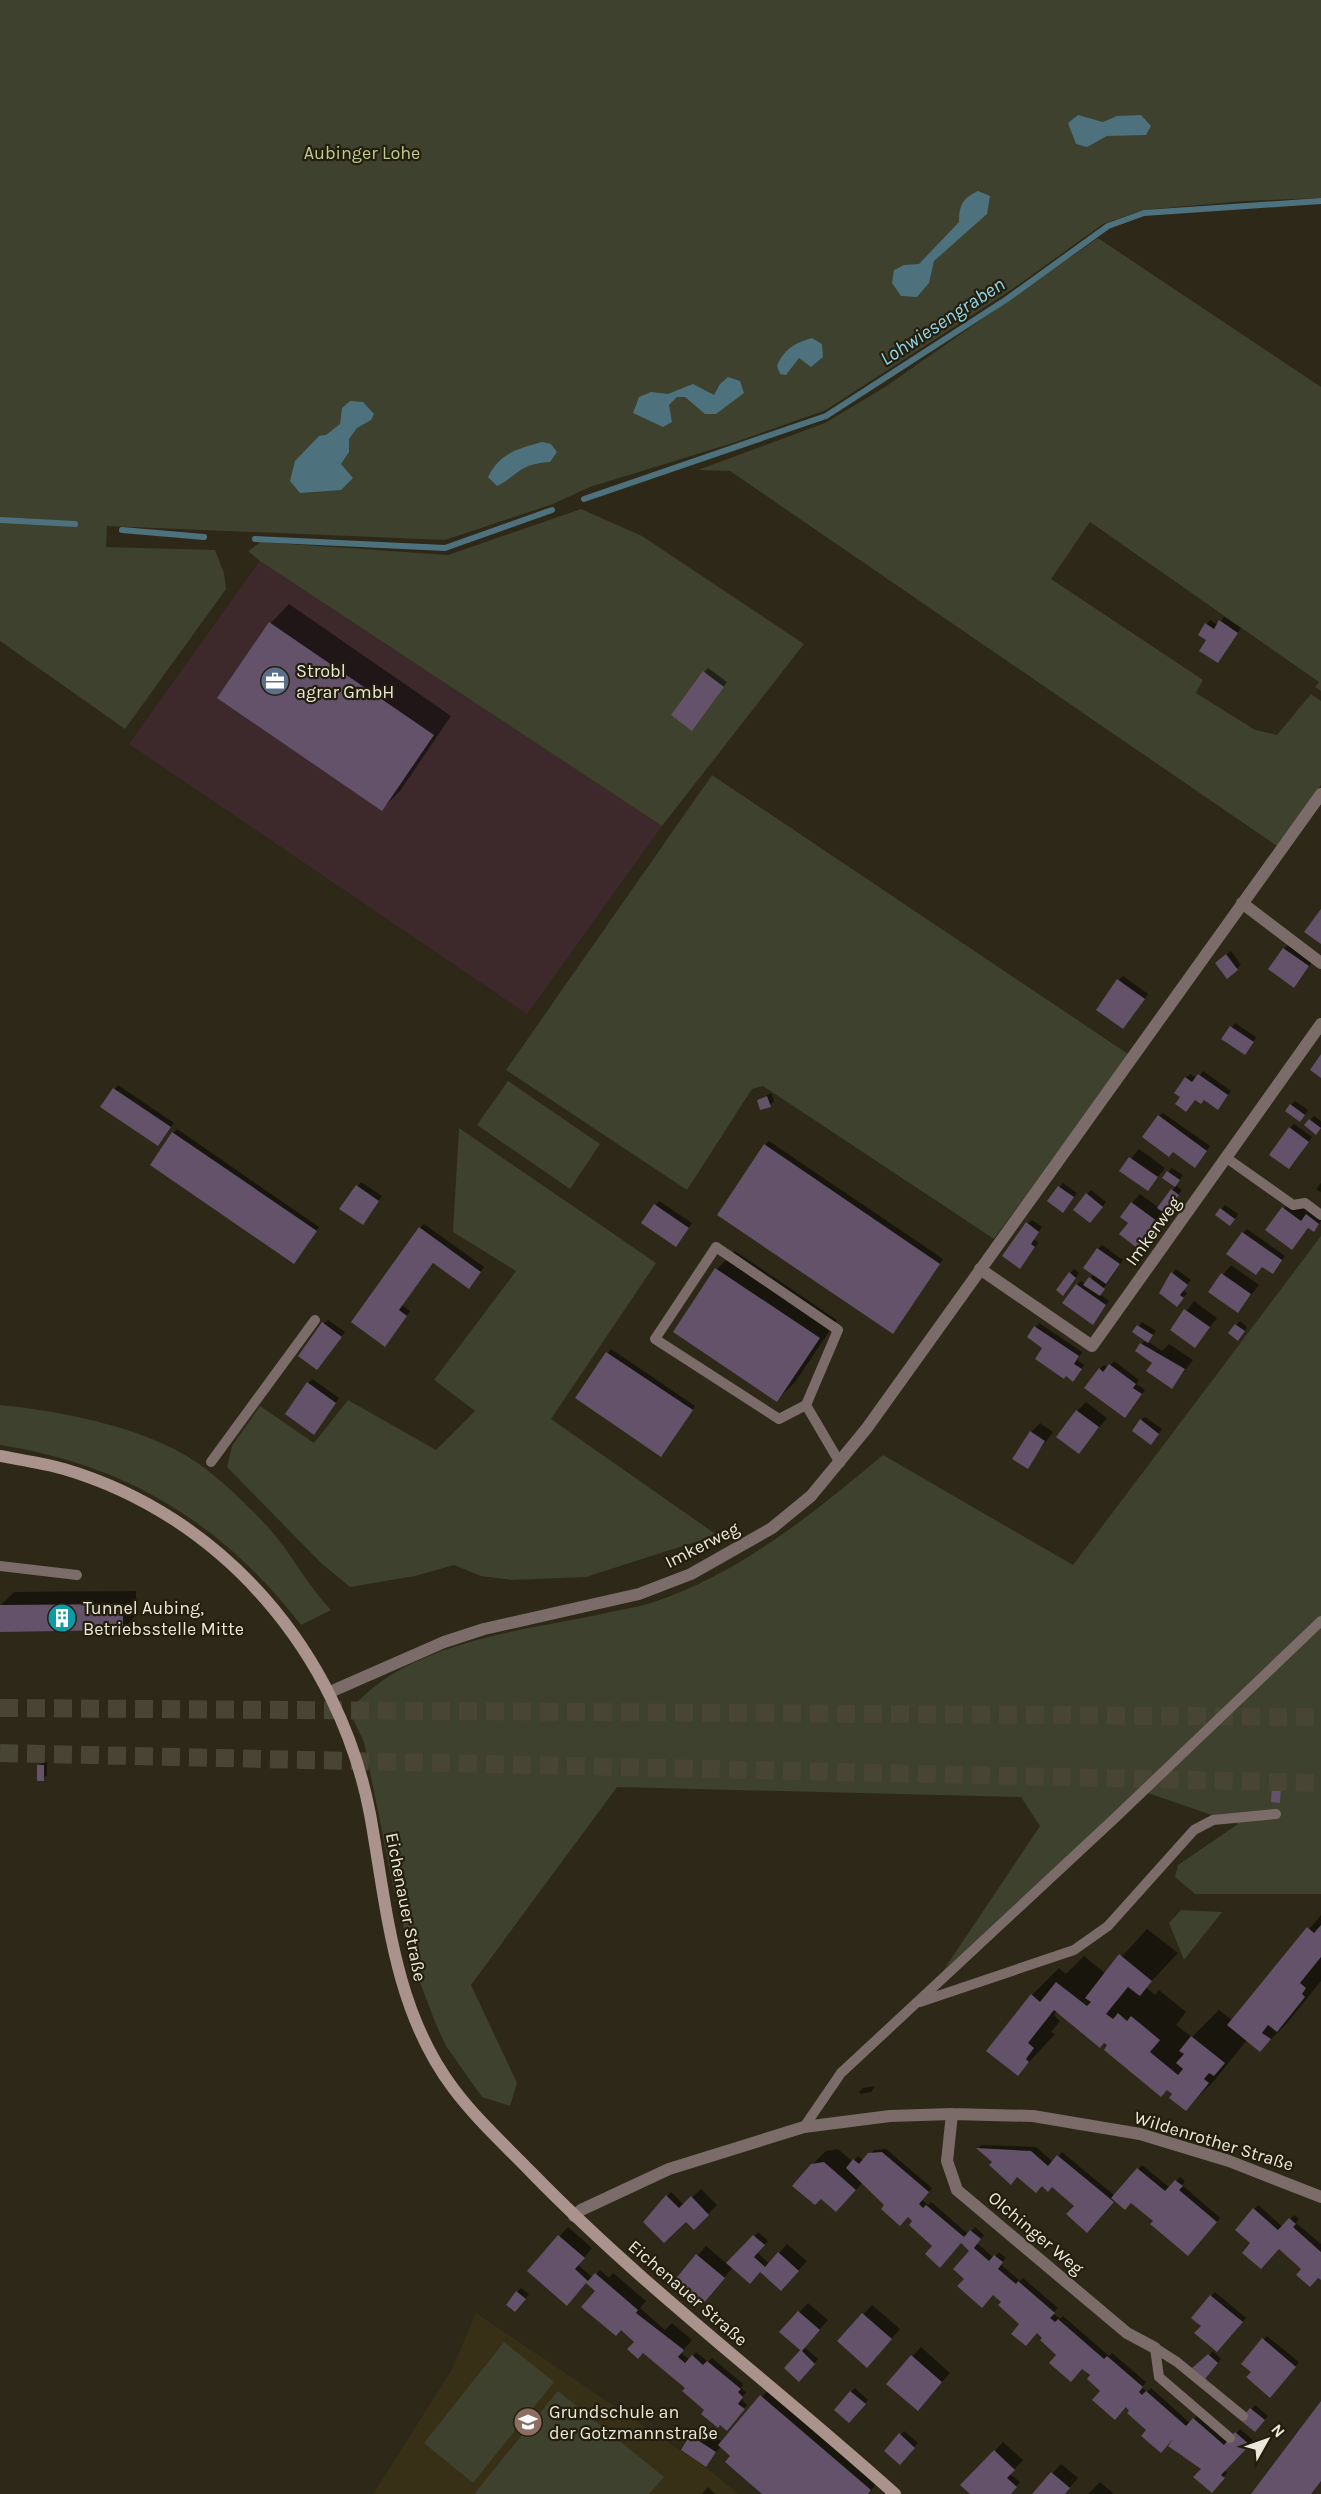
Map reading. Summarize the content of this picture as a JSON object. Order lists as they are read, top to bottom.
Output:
{
  "streets": {
    "street": [
      "Imkerweg",
      "Eichenauer Straße",
      "Wildenrother Straße",
      "Olchinger Weg"
    ]
  },
  "crossings": [
    ["Imkerweg", "Eichenauer Straße"],
    ["Eichenauer Straße", "Wildenrother Straße"],
    ["Wildenrother Straße", "Olchinger Weg"]
  ],
  "water": ["Lohwiesengraben"],
  "parks": ["Aubinger Lohe"],
  "places": {
    "office": ["Strobl agrar GmbH"],
    "building": ["Tunnel Aubing, Betriebsstelle Mitte"],
    "school or university": ["Grundschule an der Gotzmannstraße"]
  },
  "north": "top right"
}
